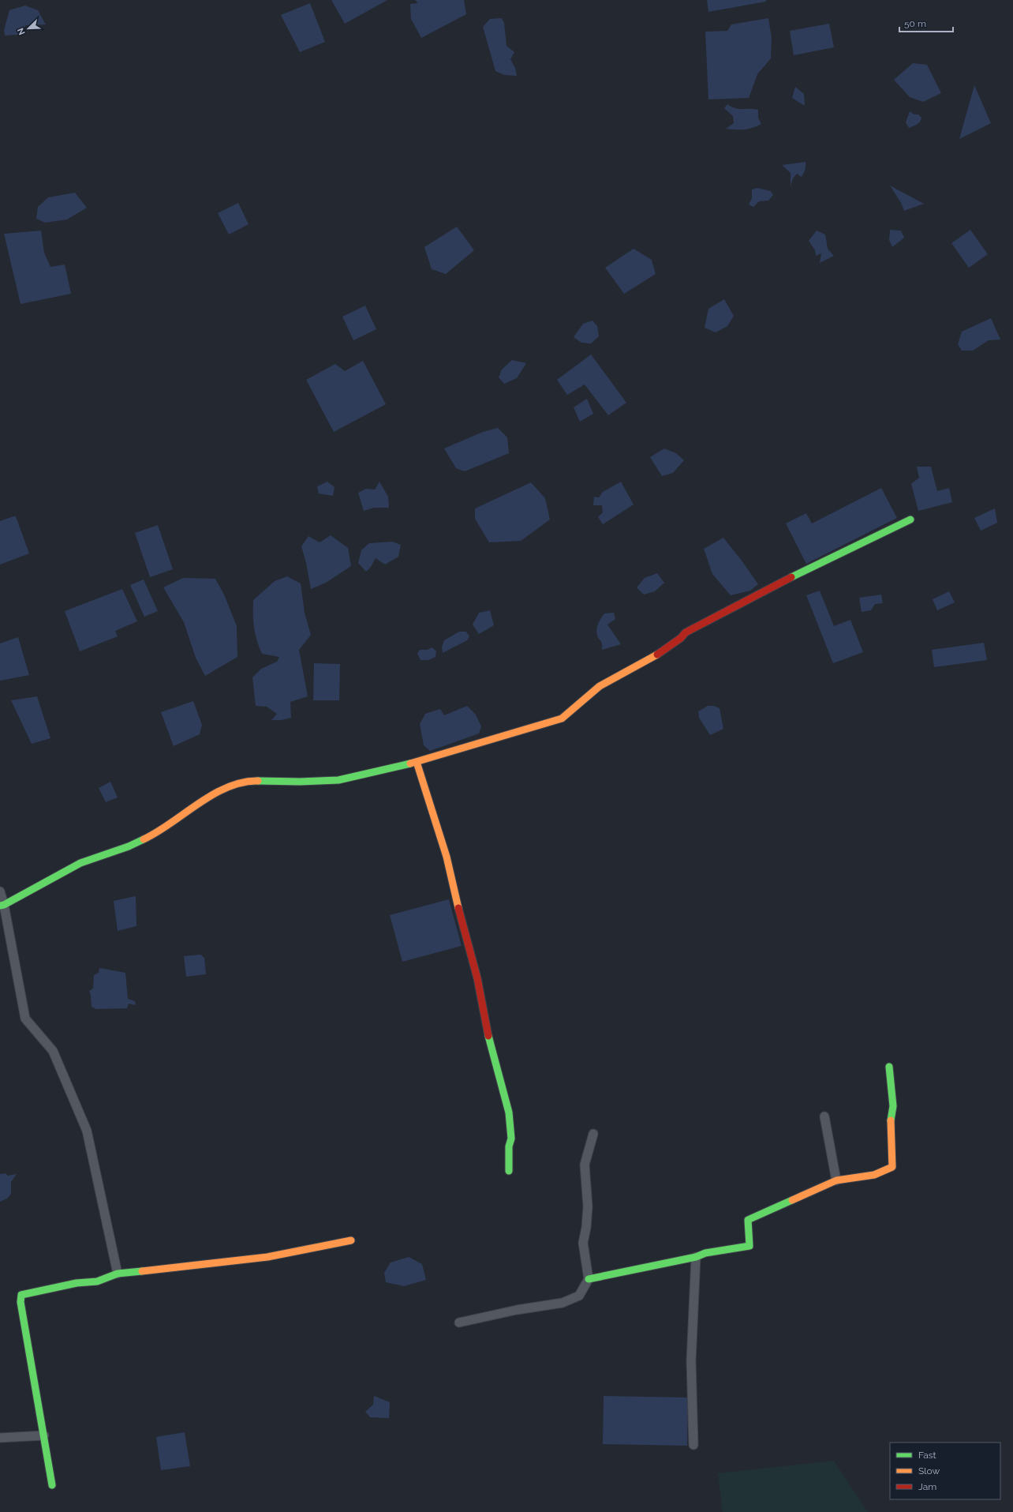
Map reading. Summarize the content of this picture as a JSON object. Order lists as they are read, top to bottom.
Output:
{
  "legend": ["Fast", "Slow", "Jam"],
  "scale_bar": "50 m",
  "north": "bottom left"
}
